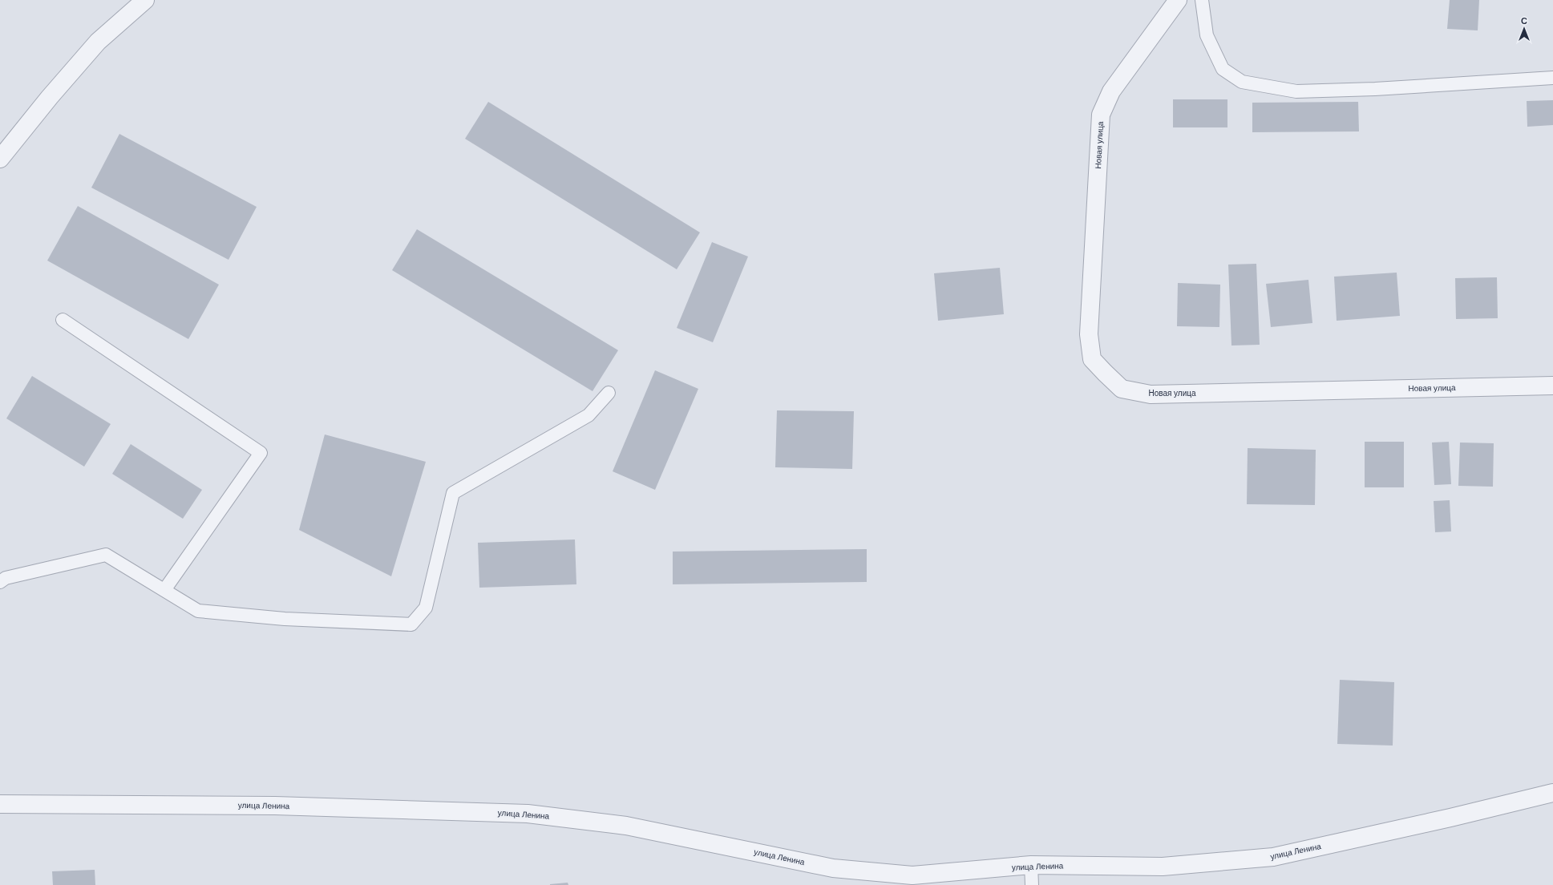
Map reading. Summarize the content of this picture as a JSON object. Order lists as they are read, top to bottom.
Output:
{
  "streets": {
    "street": ["Новая улица", "улица Ленина"]
  },
  "north": "top"
}
